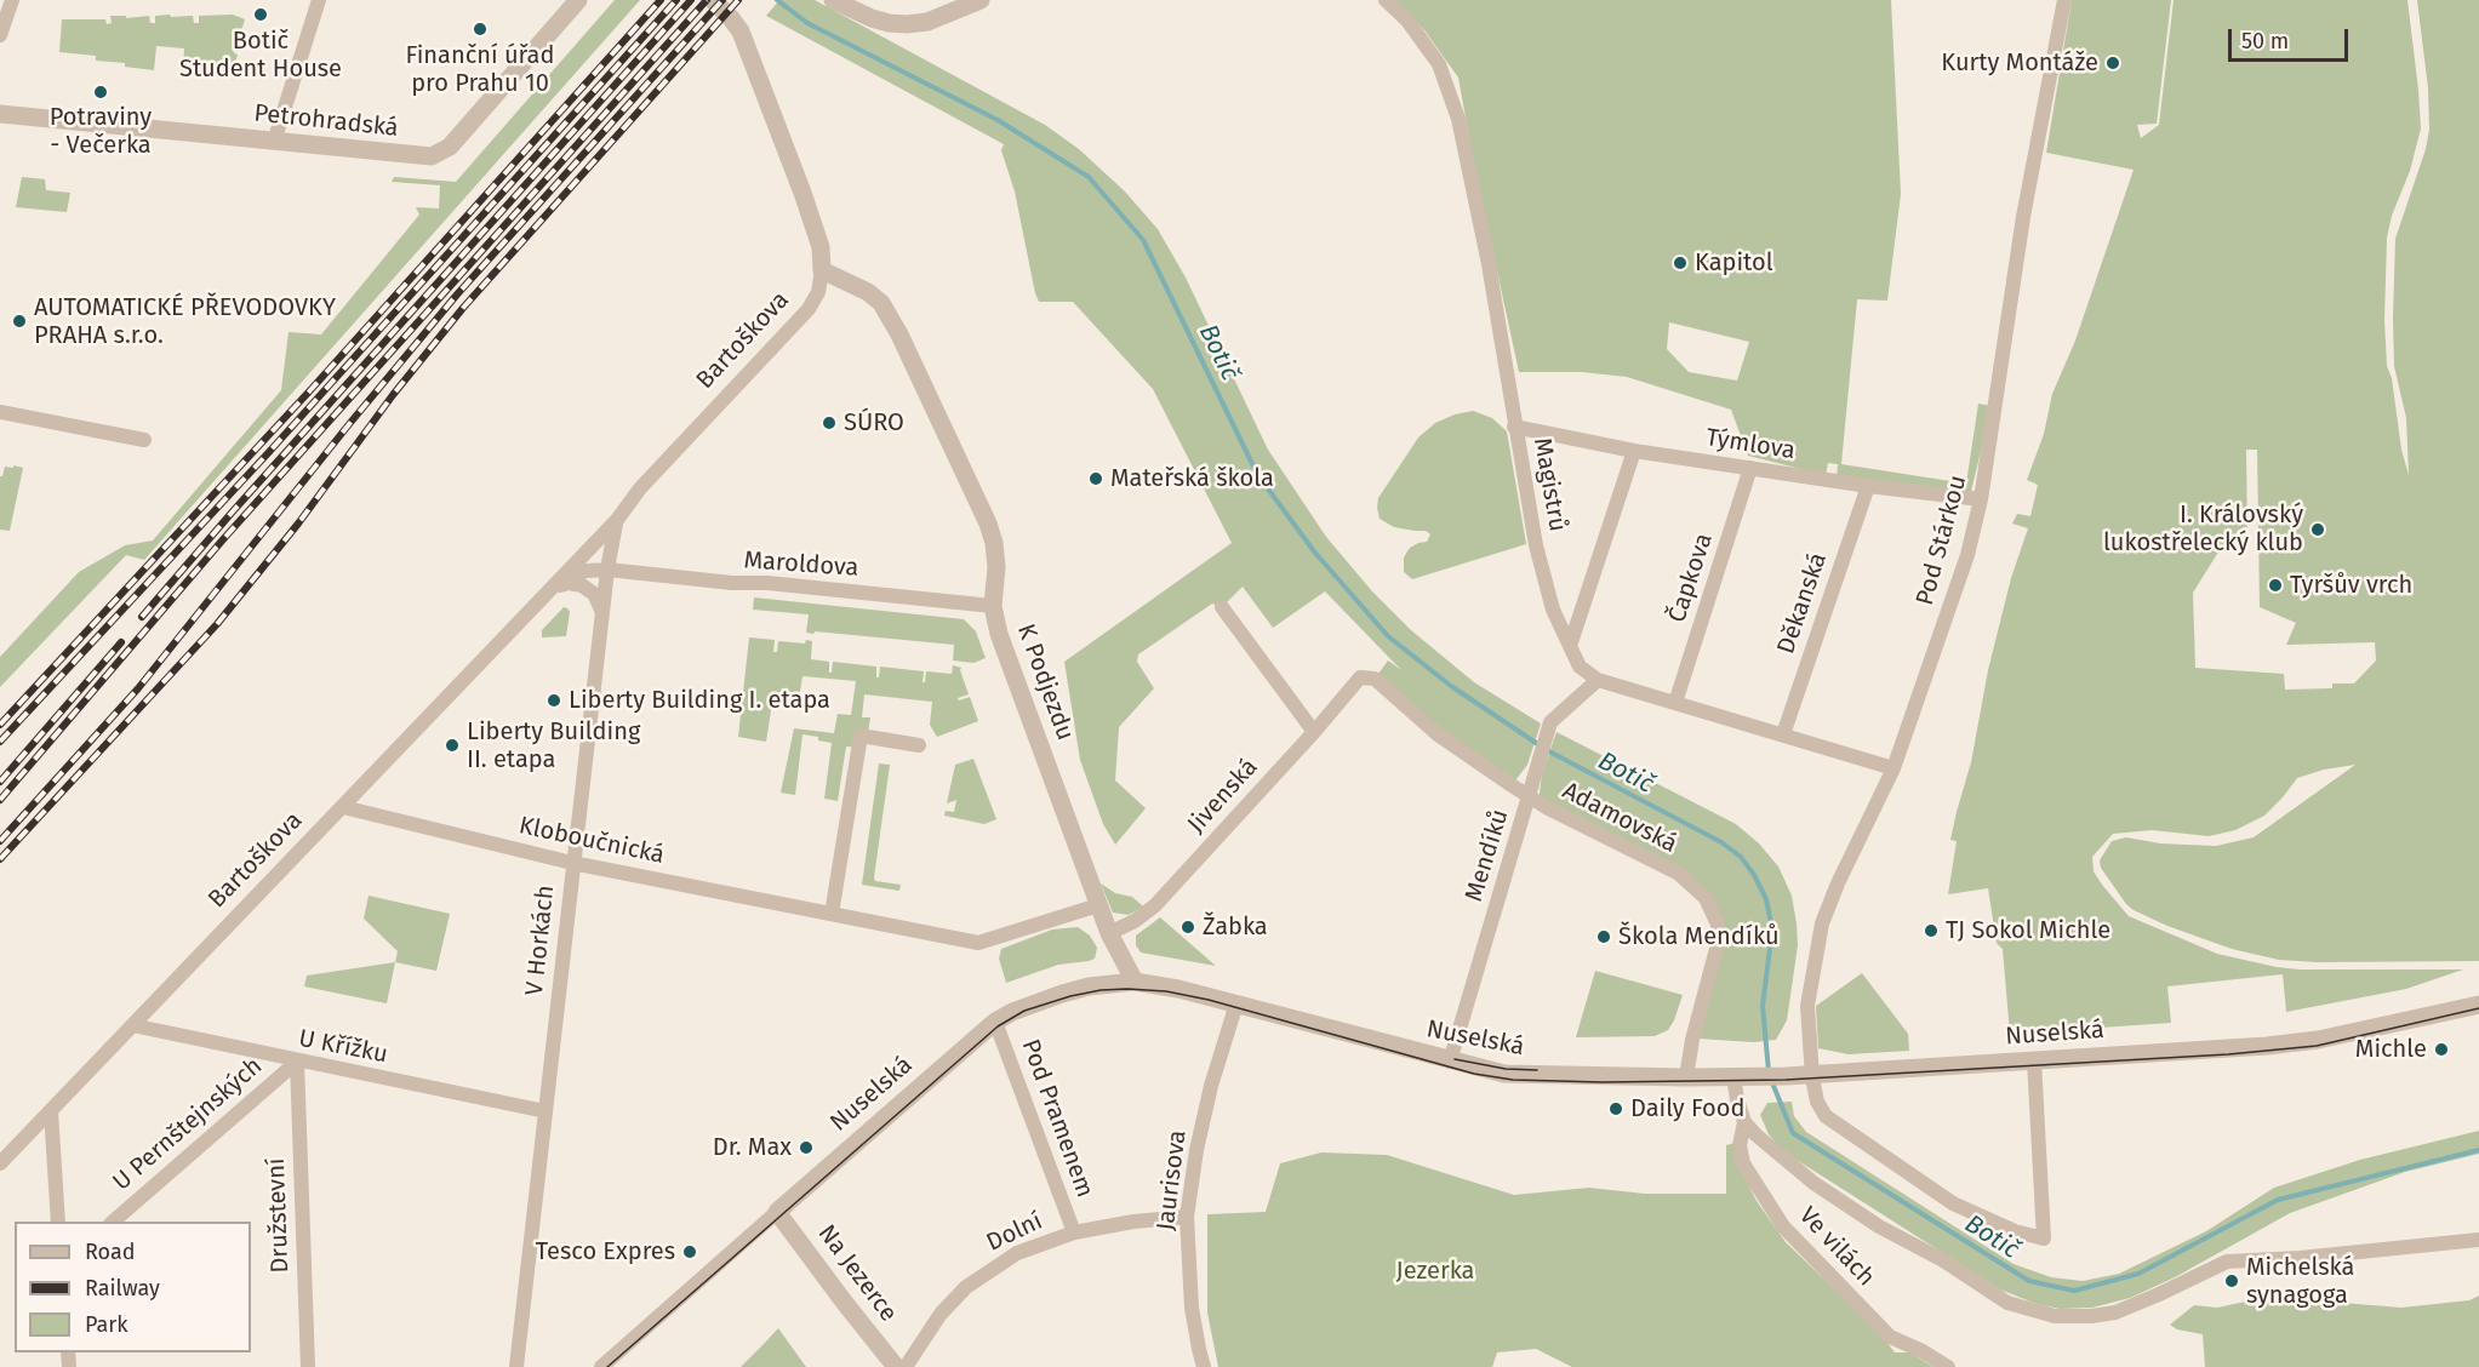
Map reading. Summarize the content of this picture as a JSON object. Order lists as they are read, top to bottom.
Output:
{
  "streets": {
    "street": [
      "Petrohradská",
      "Bartoškova",
      "Týmlova",
      "Magistrů",
      "Pod Stárkou",
      "Maroldova",
      "Čapkova",
      "Děkanská",
      "K Podjezdu",
      "Jivenská",
      "Adamovská",
      "Kloboučnická",
      "Mendíků",
      "V Horkách",
      "Nuselská",
      "U Křížku",
      "Pod Pramenem",
      "U Pernštejnských",
      "Jaurisova",
      "Družstevní",
      "Dolní",
      "Ve vilách",
      "Na Jezerce"
    ]
  },
  "crossings": [
    ["Bartoškova", "Maroldova"],
    ["Bartoškova", "K Podjezdu"],
    ["Bartoškova", "Kloboučnická"],
    ["Bartoškova", "V Horkách"],
    ["Bartoškova", "U Křížku"],
    ["Týmlova", "Magistrů"],
    ["Týmlova", "Pod Stárkou"],
    ["Týmlova", "Čapkova"],
    ["Týmlova", "Děkanská"],
    ["Magistrů", "Mendíků"],
    ["Pod Stárkou", "Nuselská"],
    ["Maroldova", "K Podjezdu"],
    ["Maroldova", "V Horkách"],
    ["K Podjezdu", "Jivenská"],
    ["K Podjezdu", "Kloboučnická"],
    ["K Podjezdu", "Nuselská"],
    ["Jivenská", "Adamovská"],
    ["Adamovská", "Mendíků"],
    ["Adamovská", "Nuselská"],
    ["Kloboučnická", "V Horkách"],
    ["Mendíků", "Nuselská"],
    ["V Horkách", "U Křížku"],
    ["Nuselská", "Pod Pramenem"],
    ["Nuselská", "Jaurisova"],
    ["Nuselská", "Ve vilách"],
    ["Nuselská", "Na Jezerce"],
    ["U Křížku", "U Pernštejnských"],
    ["U Křížku", "Družstevní"],
    ["Pod Pramenem", "Dolní"],
    ["U Pernštejnských", "Družstevní"],
    ["Jaurisova", "Dolní"]
  ],
  "water": ["Botič"],
  "parks": ["Jezerka"],
  "places": [
    "Botič Student House",
    "Finanční úřad pro Prahu 10",
    "Kurty Montáže",
    "Potraviny - Večerka",
    "Kapitol",
    "AUTOMATICKÉ PŘEVODOVKY PRAHA s.r.o.",
    "SÚRO",
    "Mateřská škola",
    "I. Královský lukostřelecký klub",
    "Tyršův vrch",
    "Liberty Building I. etapa",
    "Liberty Building II. etapa",
    "Žabka",
    "TJ Sokol Michle",
    "Škola Mendíků",
    "Michle",
    "Daily Food",
    "Dr. Max",
    "Tesco Expres",
    "Michelská synagoga"
  ],
  "legend": ["Road", "Railway", "Park"],
  "scale_bar": "50 m"
}
